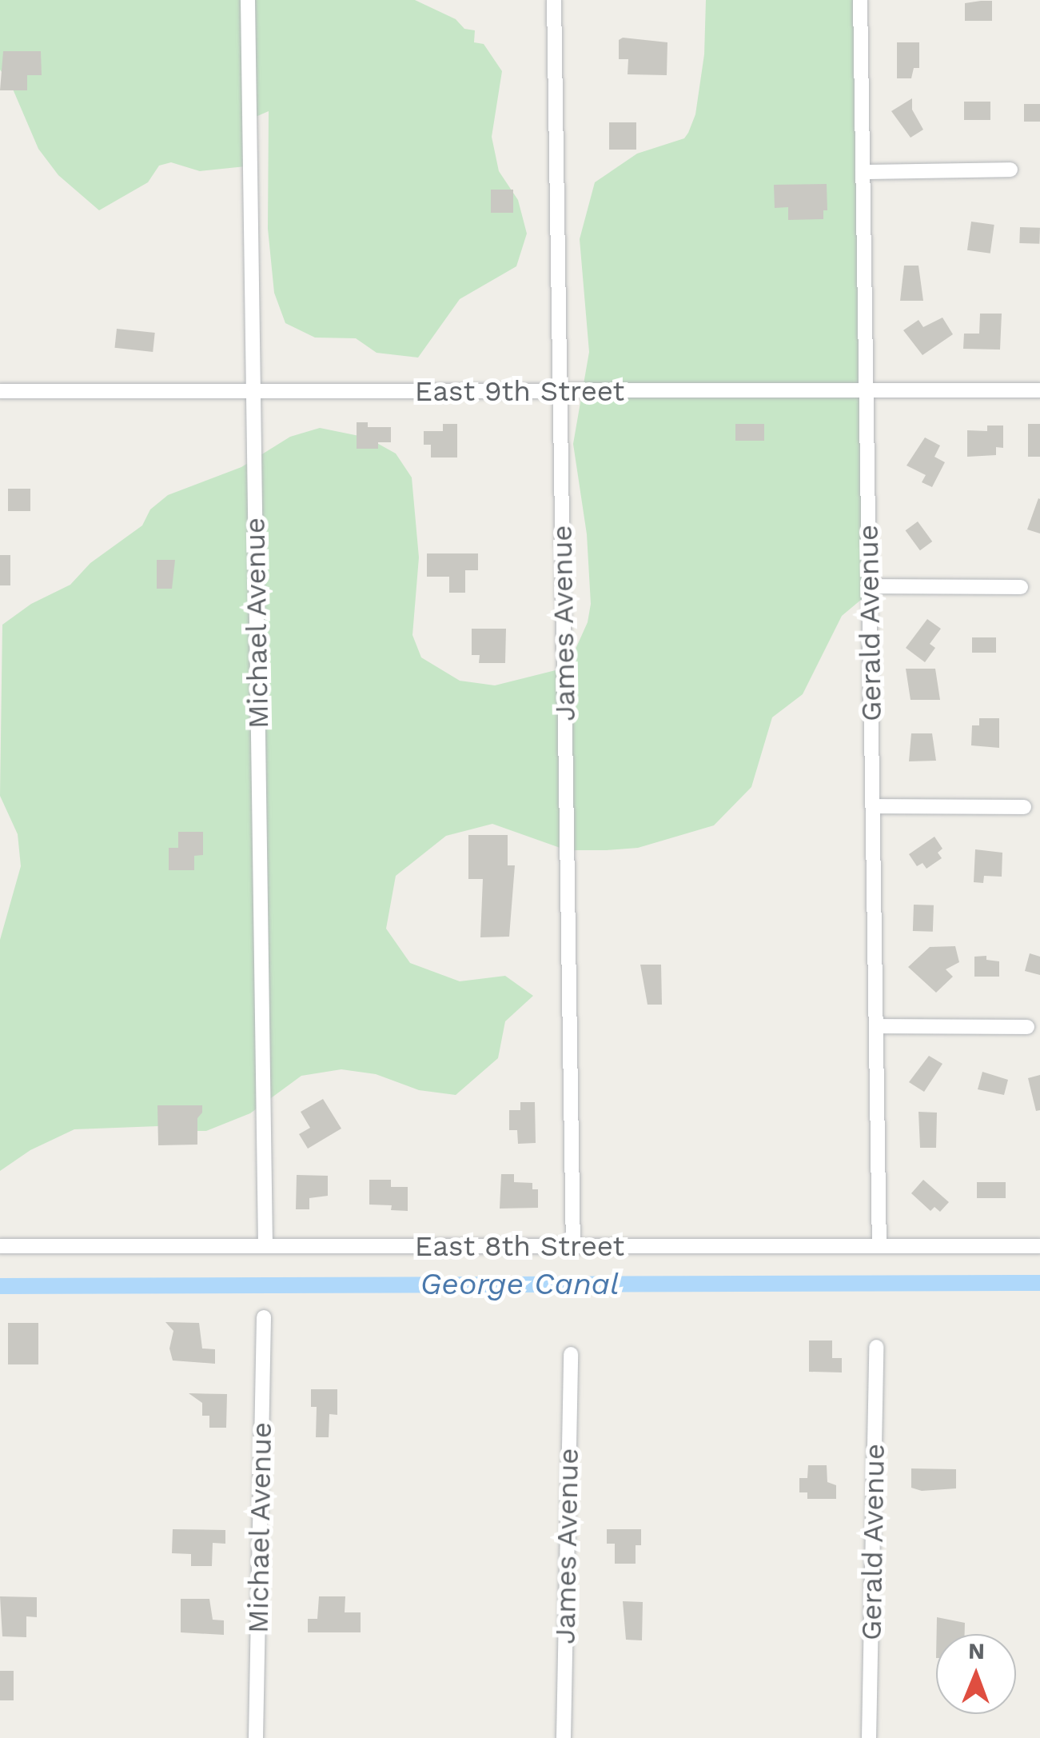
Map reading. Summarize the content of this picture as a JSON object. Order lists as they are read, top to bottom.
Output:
{
  "streets": {
    "street": [
      "East 9th Street",
      "Michael Avenue",
      "James Avenue",
      "Gerald Avenue",
      "East 8th Street"
    ]
  },
  "crossings": [
    ["East 9th Street", "Michael Avenue"],
    ["East 9th Street", "James Avenue"],
    ["East 9th Street", "Gerald Avenue"],
    ["Michael Avenue", "East 8th Street"],
    ["James Avenue", "East 8th Street"],
    ["Gerald Avenue", "East 8th Street"]
  ],
  "water": ["George Canal"],
  "north": "top"
}
